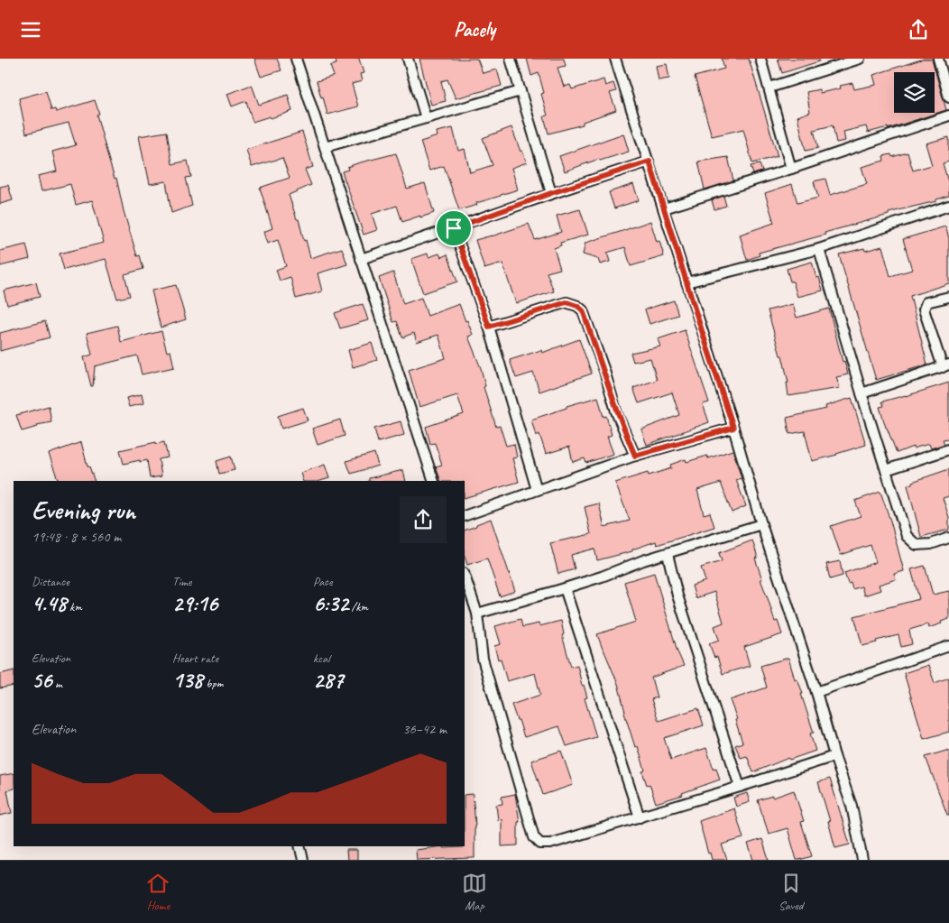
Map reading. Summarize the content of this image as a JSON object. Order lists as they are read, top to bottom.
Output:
{
  "page": {
    "header": "Pacely",
    "heading": ["Evening run", "19:48 · 8 × 560 m"],
    "stats": [
      ["Distance", "4.48 km"],
      ["Time", "29:16"],
      ["Pace", "6:32 /km"],
      ["Elevation", "56 m"],
      ["Heart rate", "138 bpm"],
      ["kcal", "287"]
    ],
    "chart": ["Elevation", "36–42 m"],
    "tabs": ["Home", "Map", "Saved"]
  }
}
